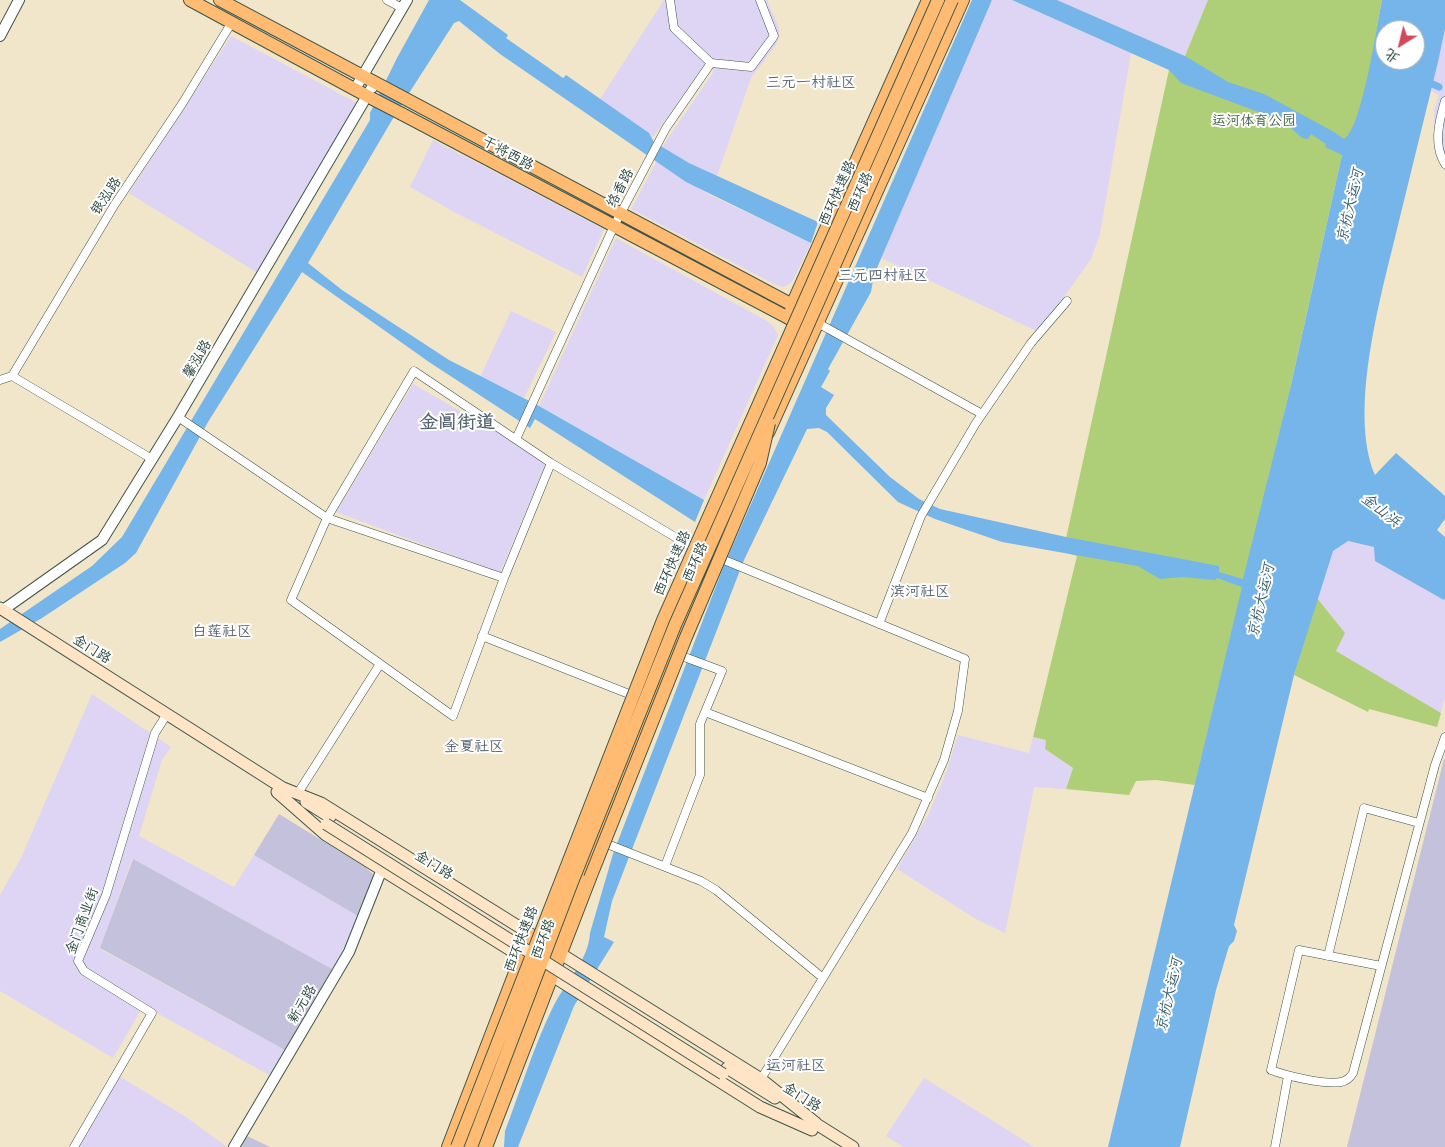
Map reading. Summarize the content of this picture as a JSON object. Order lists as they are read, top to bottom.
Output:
{
  "streets": {
    "main road": [
      "干将西路",
      "西环路",
      "西环快速路",
      "金门路"
    ],
    "street": [
      "络香路",
      "银泓路",
      "馨泓路",
      "金门商业街",
      "新元路"
    ]
  },
  "crossings": [
    ["干将西路", "络香路"],
    ["干将西路", "西环路"],
    ["干将西路", "银泓路"],
    ["干将西路", "馨泓路"],
    ["西环路", "西环快速路"],
    ["馨泓路", "金门路"],
    ["金门路", "金门商业街"]
  ],
  "districts": [
    "三元一村社区",
    "三元四村社区",
    "金阊街道",
    "滨河社区",
    "白莲社区",
    "金夏社区",
    "运河社区"
  ],
  "water": ["京杭大运河", "金山浜"],
  "parks": ["运河体育公园"],
  "north": "bottom left"
}
